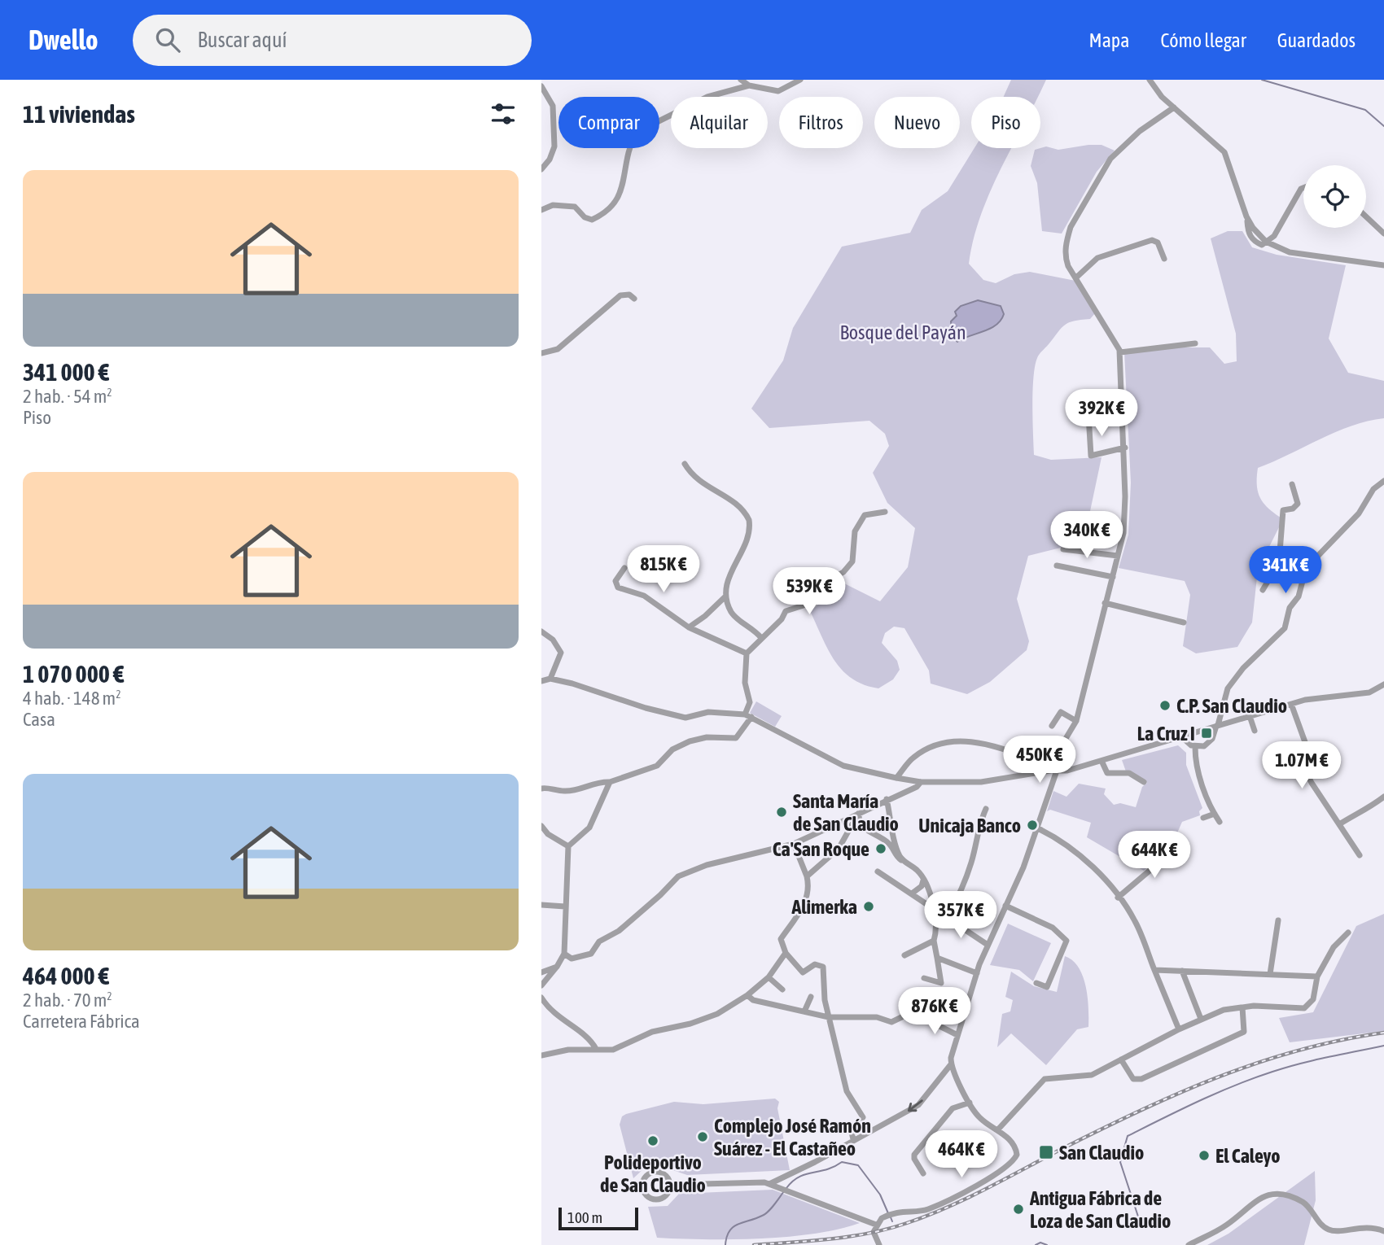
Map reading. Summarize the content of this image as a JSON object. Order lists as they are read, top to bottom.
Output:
{
  "parks": ["Bosque del Payán"],
  "places": {
    "other": [
      "C.P. San Claudio",
      "Santa María de San Claudio",
      "Unicaja Banco",
      "Ca'San Roque",
      "Alimerka",
      "Complejo José Ramón Suárez - El Castañeo",
      "Polideportivo de San Claudio",
      "El Caleyo",
      "Antigua Fábrica de Loza de San Claudio"
    ],
    "transit": ["La Cruz I", "San Claudio"]
  },
  "scale_bar": "100 m",
  "page": {
    "header": "Dwello",
    "search": "Buscar aquí",
    "nav": ["Mapa", "Cómo llegar", "Guardados"],
    "heading": "11 viviendas",
    "chip": [
      "Comprar",
      "Alquilar",
      "Filtros",
      "Nuevo",
      "Piso"
    ],
    "list": [
      {
        "name": "341 000 €",
        "note": "2 hab. · 54 m² · Piso"
      },
      {
        "name": "1 070 000 €",
        "note": "4 hab. · 148 m² · Casa"
      },
      {
        "name": "464 000 €",
        "note": "2 hab. · 70 m² · Carretera Fábrica"
      }
    ],
    "price": [
      "392K €",
      "340K €",
      "815K €",
      "341K €",
      "539K €",
      "450K €",
      "1.07M €",
      "644K €",
      "357K €",
      "876K €",
      "464K €"
    ],
    "scale": "100 m"
  }
}
